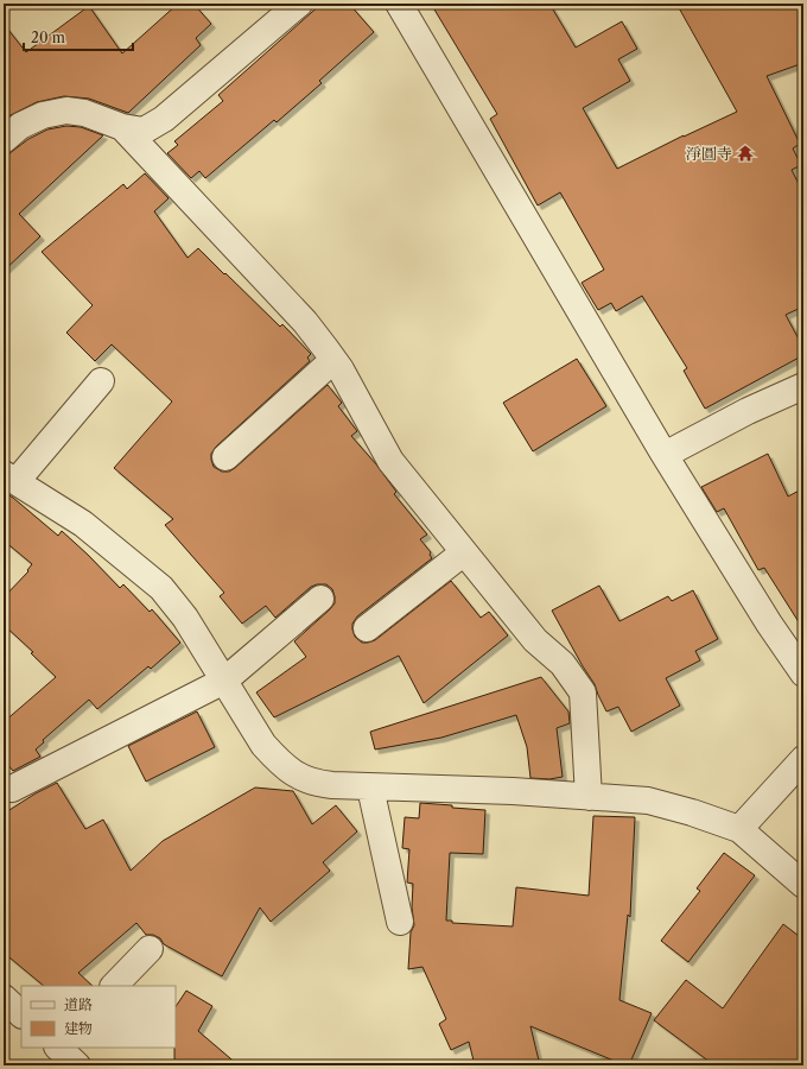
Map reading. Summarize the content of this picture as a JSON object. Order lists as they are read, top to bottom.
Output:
{
  "places": {
    "temple": ["淨圓寺"]
  },
  "legend": ["道路", "建物"],
  "scale_bar": "20 m"
}
